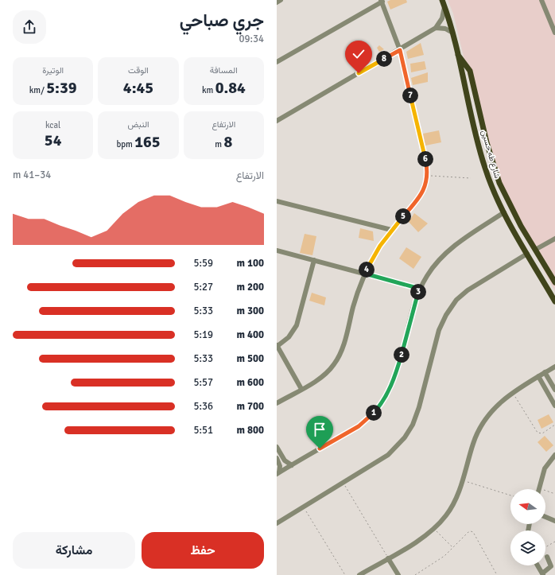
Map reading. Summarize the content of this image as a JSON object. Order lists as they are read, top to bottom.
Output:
{
  "streets": {
    "main road": ["شارع طه حسين"]
  },
  "north": "left",
  "page": {
    "heading": ["جري صباحي", "09:34"],
    "pins": [
      "8",
      "7",
      "6",
      "5",
      "4",
      "3",
      "2",
      "1"
    ],
    "stats": [
      ["المسافة", "0.84 km"],
      ["الوقت", "4:45"],
      ["الوتيرة", "5:39 /km"],
      ["الارتفاع", "8 m"],
      ["النبض", "165 bpm"],
      ["kcal", "54"]
    ],
    "chart": ["الارتفاع", "34–41 m"],
    "list": [
      {
        "name": "100 m",
        "note": "5:59"
      },
      {
        "name": "200 m",
        "note": "5:27"
      },
      {
        "name": "300 m",
        "note": "5:33"
      },
      {
        "name": "400 m",
        "note": "5:19"
      },
      {
        "name": "500 m",
        "note": "5:33"
      },
      {
        "name": "600 m",
        "note": "5:57"
      },
      {
        "name": "700 m",
        "note": "5:36"
      },
      {
        "name": "800 m",
        "note": "5:51"
      }
    ],
    "buttons": ["حفظ", "مشاركة"]
  }
}
